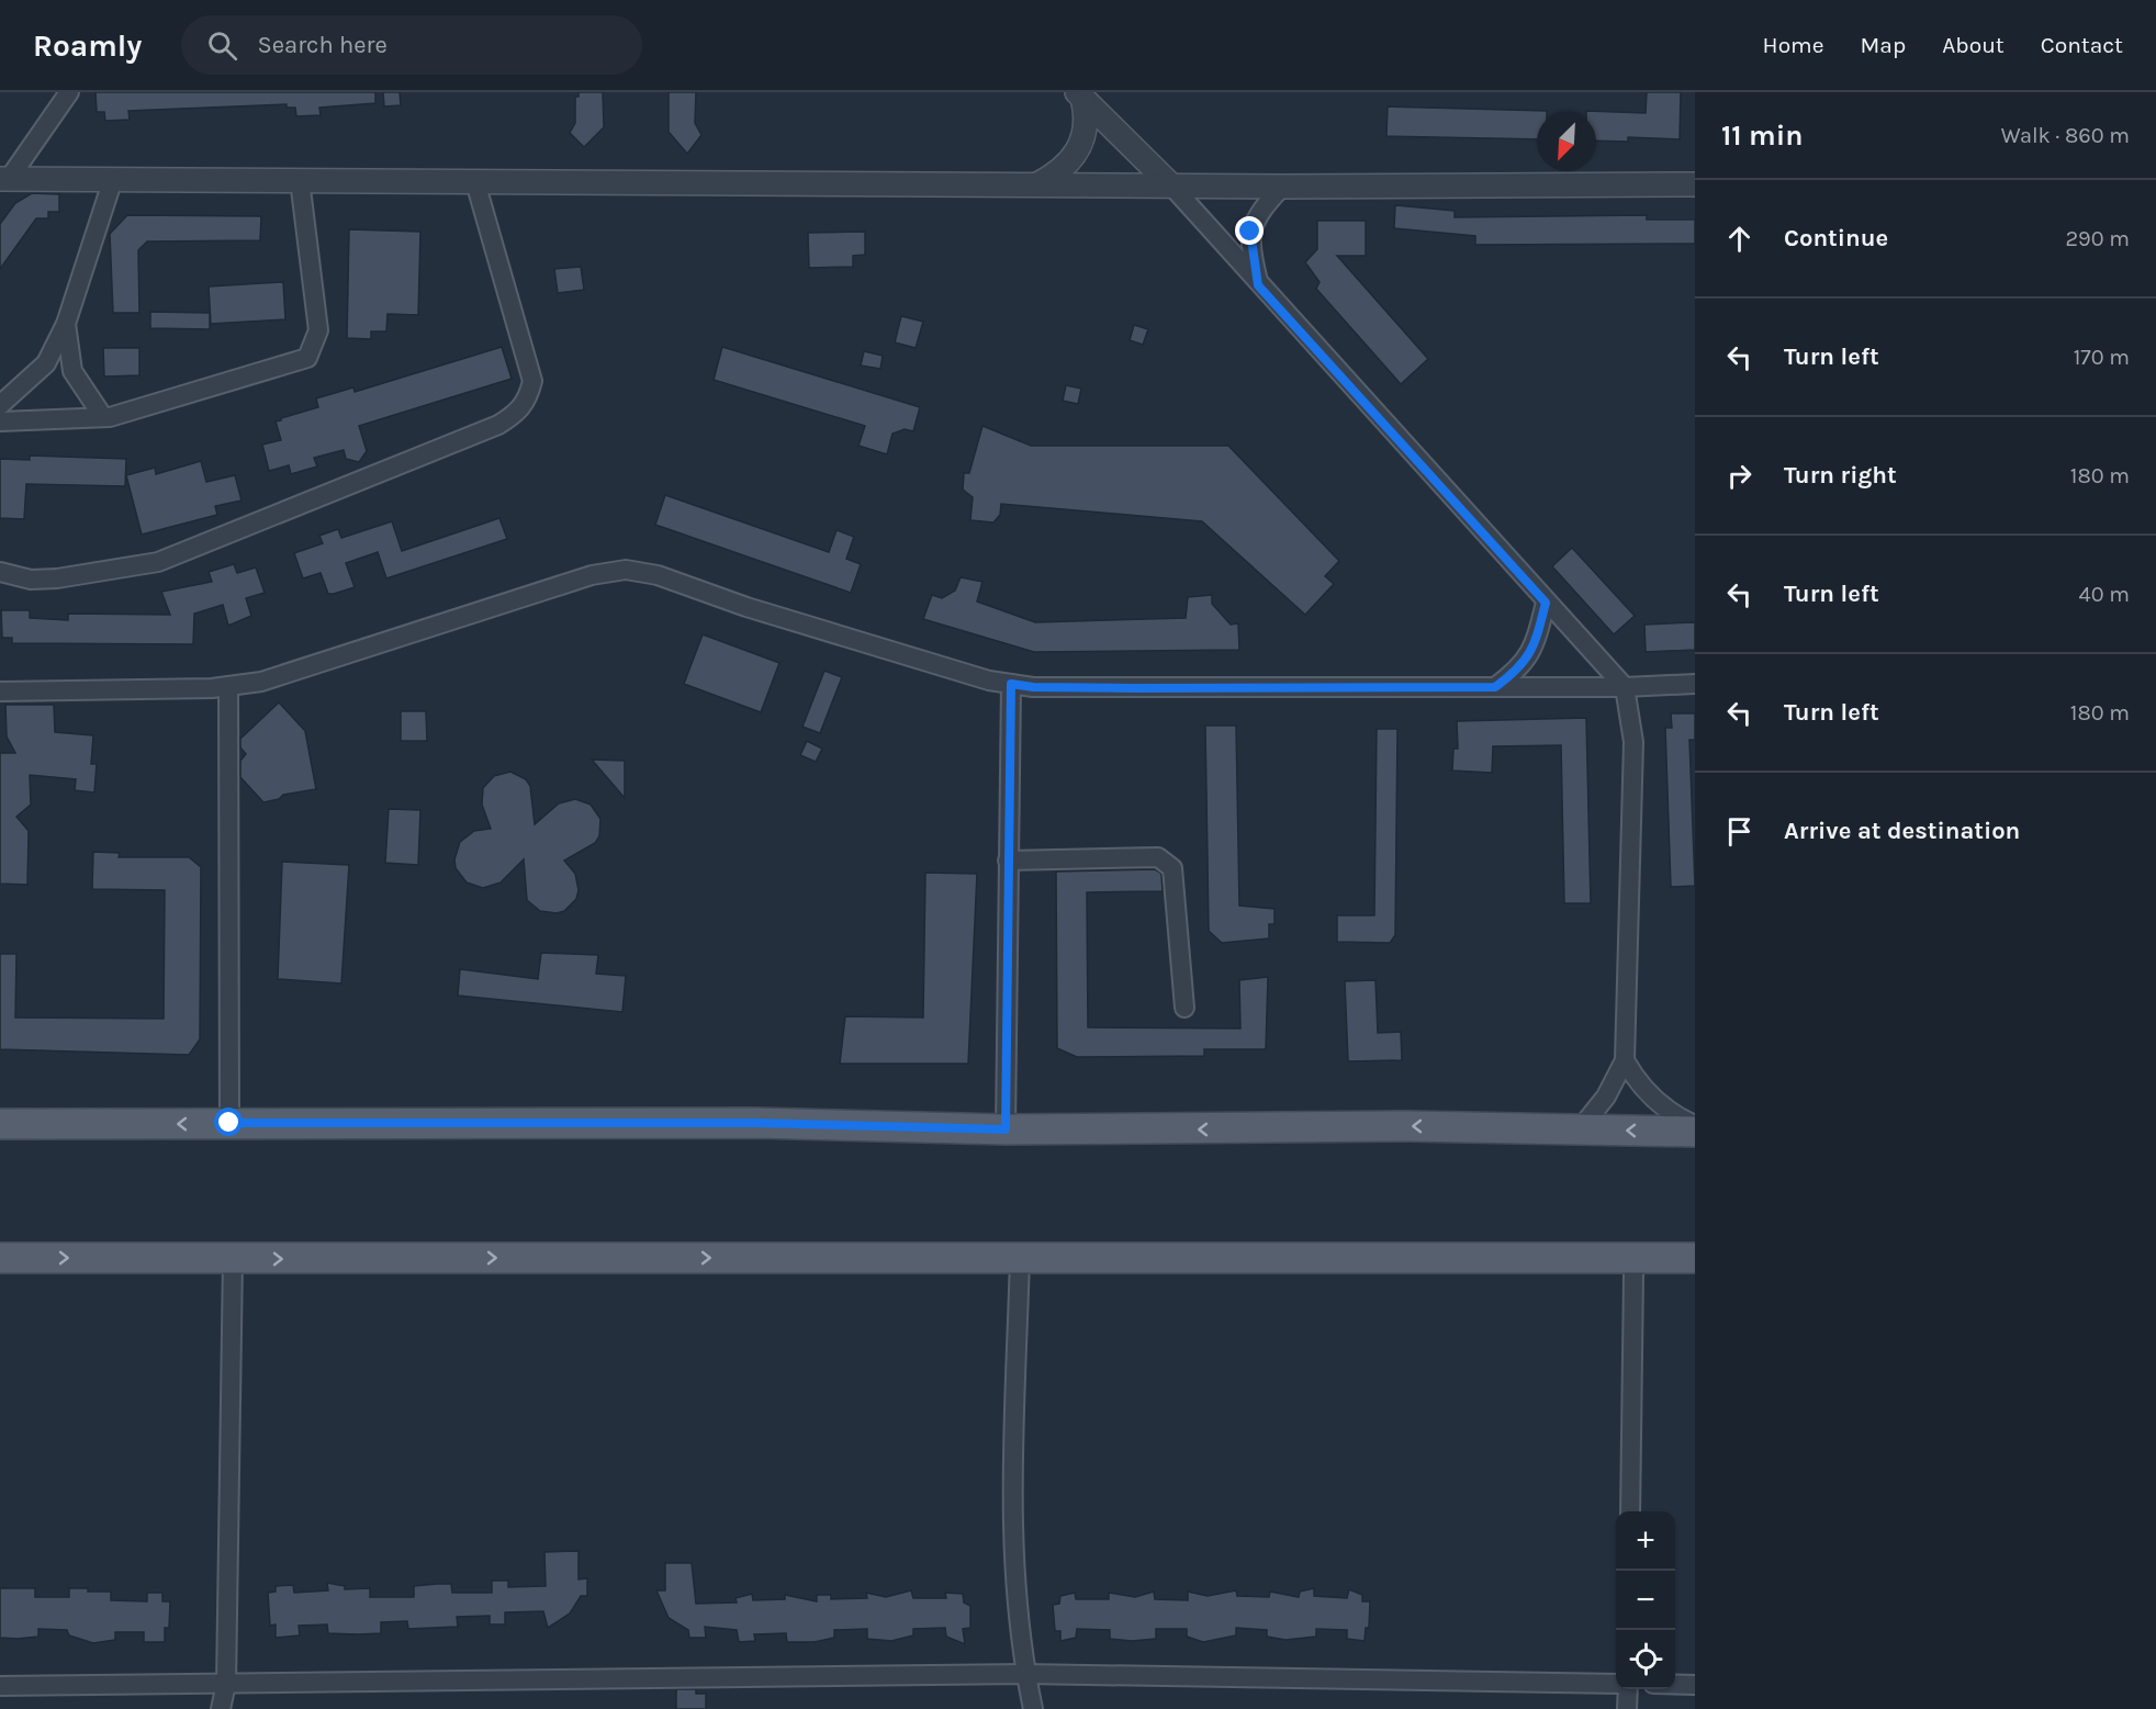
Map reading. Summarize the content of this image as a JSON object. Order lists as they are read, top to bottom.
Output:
{
  "north": "bottom left",
  "page": {
    "header": "Roamly",
    "search": "Search here",
    "nav": [
      "Home",
      "Map",
      "About",
      "Contact"
    ],
    "heading": ["11 min", "Walk · 860 m"],
    "list": [
      ["Continue", "290 m"],
      ["Turn left", "170 m"],
      ["Turn right", "180 m"],
      ["Turn left", "40 m"],
      ["Turn left", "180 m"],
      "Arrive at destination"
    ],
    "map_buttons": ["+", "−"]
  }
}
